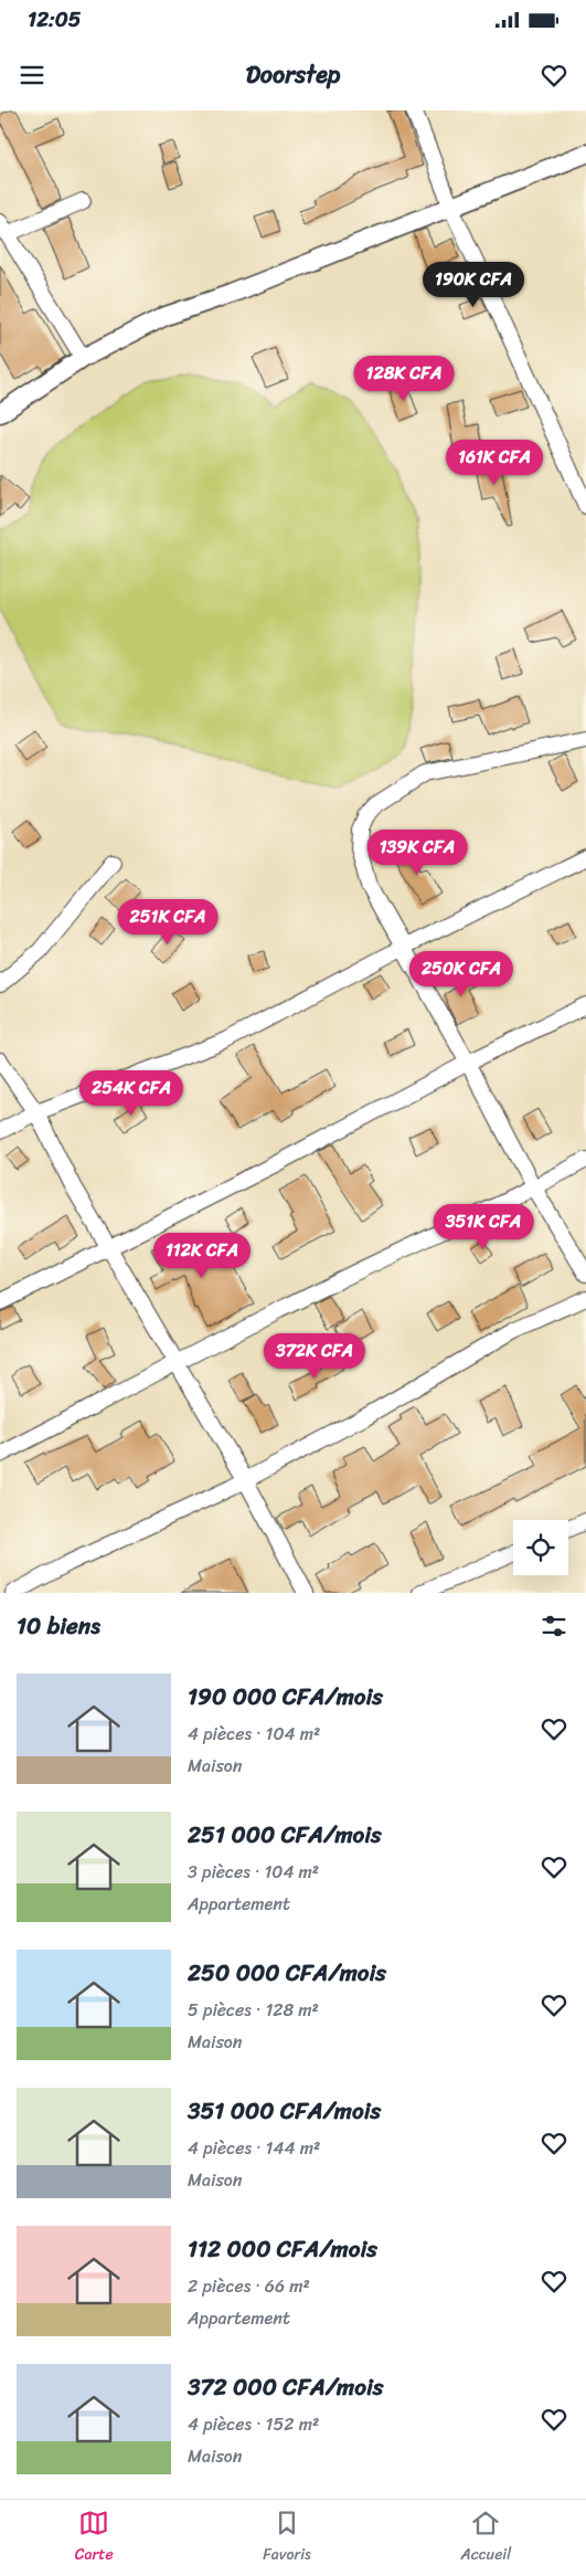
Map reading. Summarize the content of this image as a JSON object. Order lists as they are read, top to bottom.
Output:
{
  "page": {
    "status": "12:05",
    "header": "Doorstep",
    "price": [
      "190K CFA",
      "128K CFA",
      "161K CFA",
      "139K CFA",
      "251K CFA",
      "250K CFA",
      "254K CFA",
      "351K CFA",
      "112K CFA",
      "372K CFA"
    ],
    "heading": "10 biens",
    "list": [
      {
        "name": "190 000 CFA/mois",
        "note": "4 pièces · 104 m² · Maison"
      },
      {
        "name": "251 000 CFA/mois",
        "note": "3 pièces · 104 m² · Appartement"
      },
      {
        "name": "250 000 CFA/mois",
        "note": "5 pièces · 128 m² · Maison"
      },
      {
        "name": "351 000 CFA/mois",
        "note": "4 pièces · 144 m² · Maison"
      },
      {
        "name": "112 000 CFA/mois",
        "note": "2 pièces · 66 m² · Appartement"
      },
      {
        "name": "372 000 CFA/mois",
        "note": "4 pièces · 152 m² · Maison"
      }
    ],
    "tabs": ["Carte", "Favoris", "Accueil"]
  }
}
